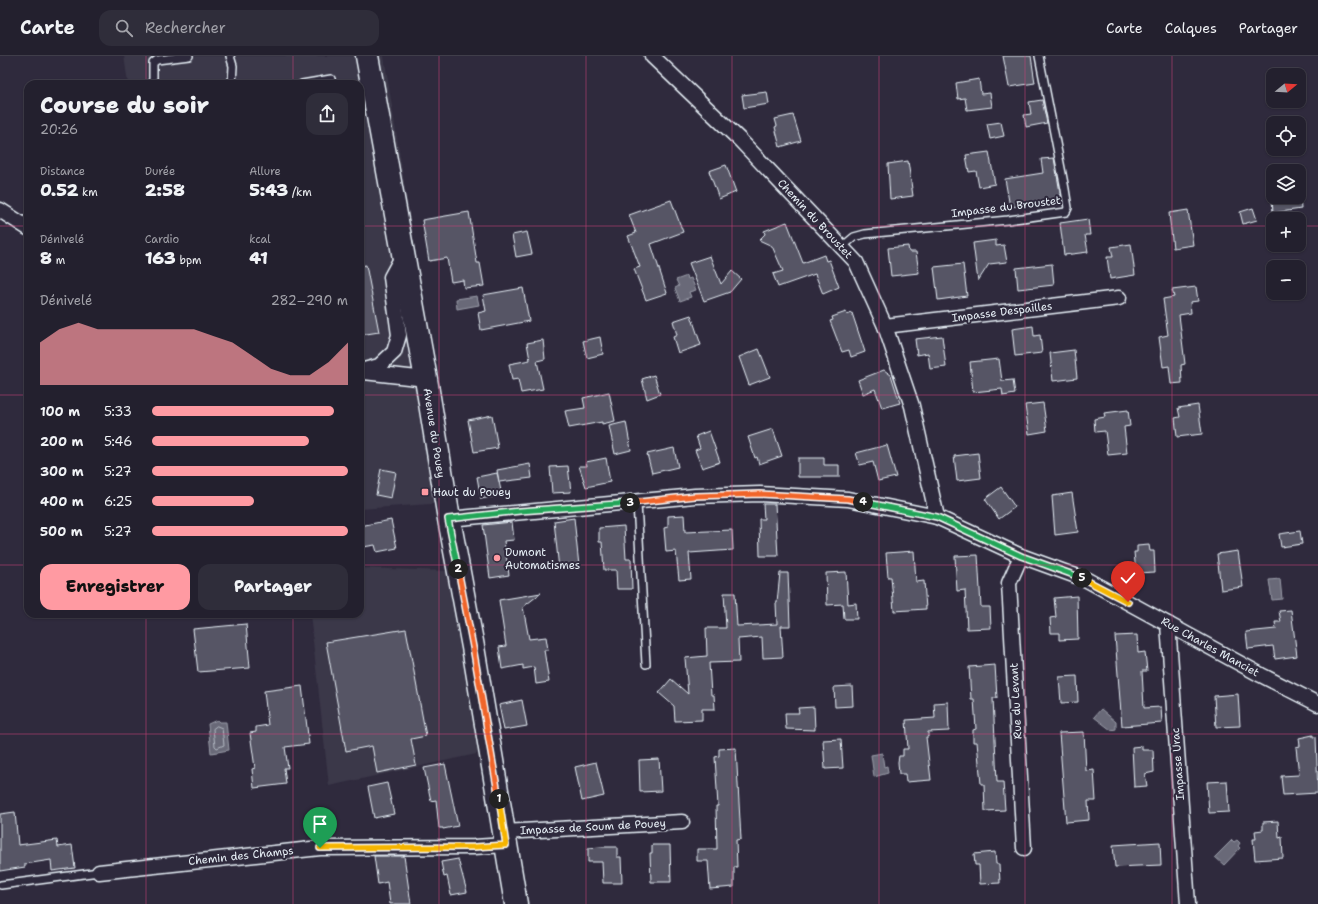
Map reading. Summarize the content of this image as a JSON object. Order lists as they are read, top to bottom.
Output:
{
  "streets": {
    "main road": ["Avenue du Pouey"],
    "street": [
      "Chemin du Broustet",
      "Impasse Despailles",
      "Rue Charles Manciet",
      "Rue du Levant",
      "Impasse Urac",
      "Impasse de Soum de Pouey",
      "Chemin des Champs"
    ],
    "lane": ["Impasse du Broustet"]
  },
  "crossings": [
    ["Impasse du Broustet", "Chemin du Broustet"],
    ["Chemin du Broustet", "Impasse Despailles"],
    ["Chemin du Broustet", "Rue Charles Manciet"],
    ["Avenue du Pouey", "Rue Charles Manciet"],
    ["Avenue du Pouey", "Impasse de Soum de Pouey"],
    ["Avenue du Pouey", "Chemin des Champs"],
    ["Rue Charles Manciet", "Rue du Levant"],
    ["Rue Charles Manciet", "Impasse Urac"],
    ["Impasse de Soum de Pouey", "Chemin des Champs"]
  ],
  "places": {
    "transit": ["Haut du Pouey"],
    "other": ["Dumont Automatismes"]
  },
  "north": "right",
  "page": {
    "header": "Carte",
    "search": "Rechercher",
    "nav": ["Carte", "Calques", "Partager"],
    "map_buttons": ["+", "−"],
    "heading": ["Course du soir", "20:26"],
    "stats": [
      ["Distance", "0.52 km"],
      ["Durée", "2:58"],
      ["Allure", "5:43 /km"],
      ["Dénivelé", "8 m"],
      ["Cardio", "163 bpm"],
      ["kcal", "41"]
    ],
    "chart": ["Dénivelé", "282–290 m"],
    "list": [
      {
        "name": "100 m",
        "note": "5:33"
      },
      {
        "name": "200 m",
        "note": "5:46"
      },
      {
        "name": "300 m",
        "note": "5:27"
      },
      {
        "name": "400 m",
        "note": "6:25"
      },
      {
        "name": "500 m",
        "note": "5:27"
      }
    ],
    "pins": [
      "4",
      "3",
      "2",
      "5",
      "1"
    ],
    "buttons": ["Enregistrer", "Partager"]
  }
}
